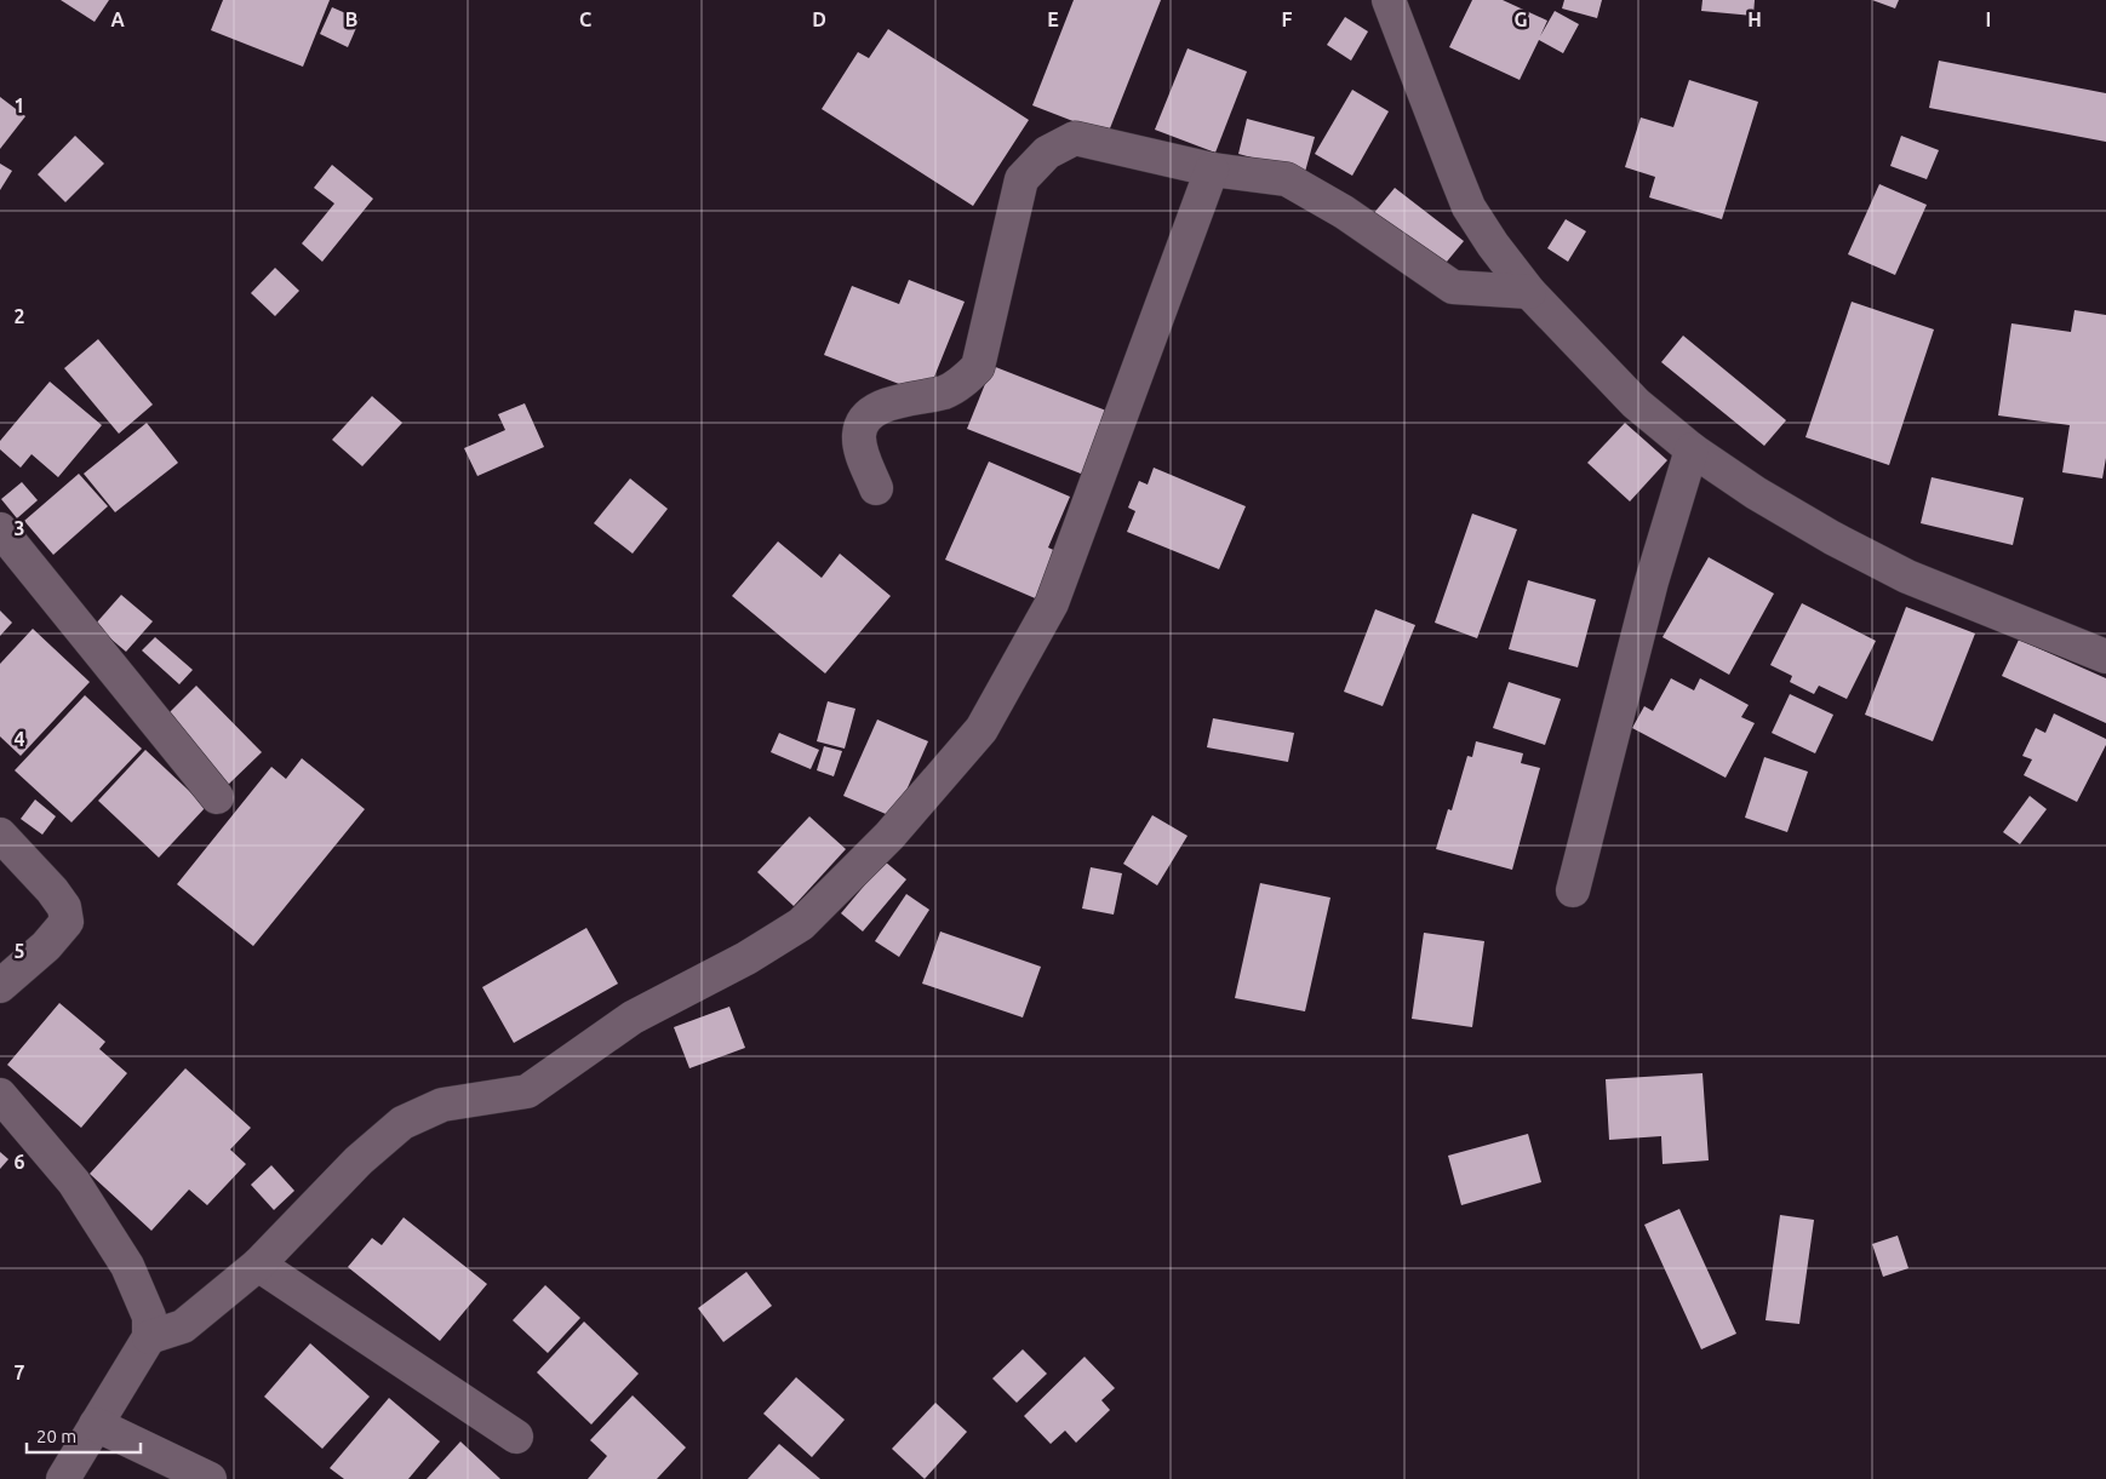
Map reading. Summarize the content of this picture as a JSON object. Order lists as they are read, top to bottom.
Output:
{
  "scale_bar": "20 m",
  "grid": {
    "columns": [
      "A",
      "B",
      "C",
      "D",
      "E",
      "F",
      "G",
      "H",
      "I"
    ],
    "rows": [
      "1",
      "2",
      "3",
      "4",
      "5",
      "6",
      "7"
    ]
  }
}
